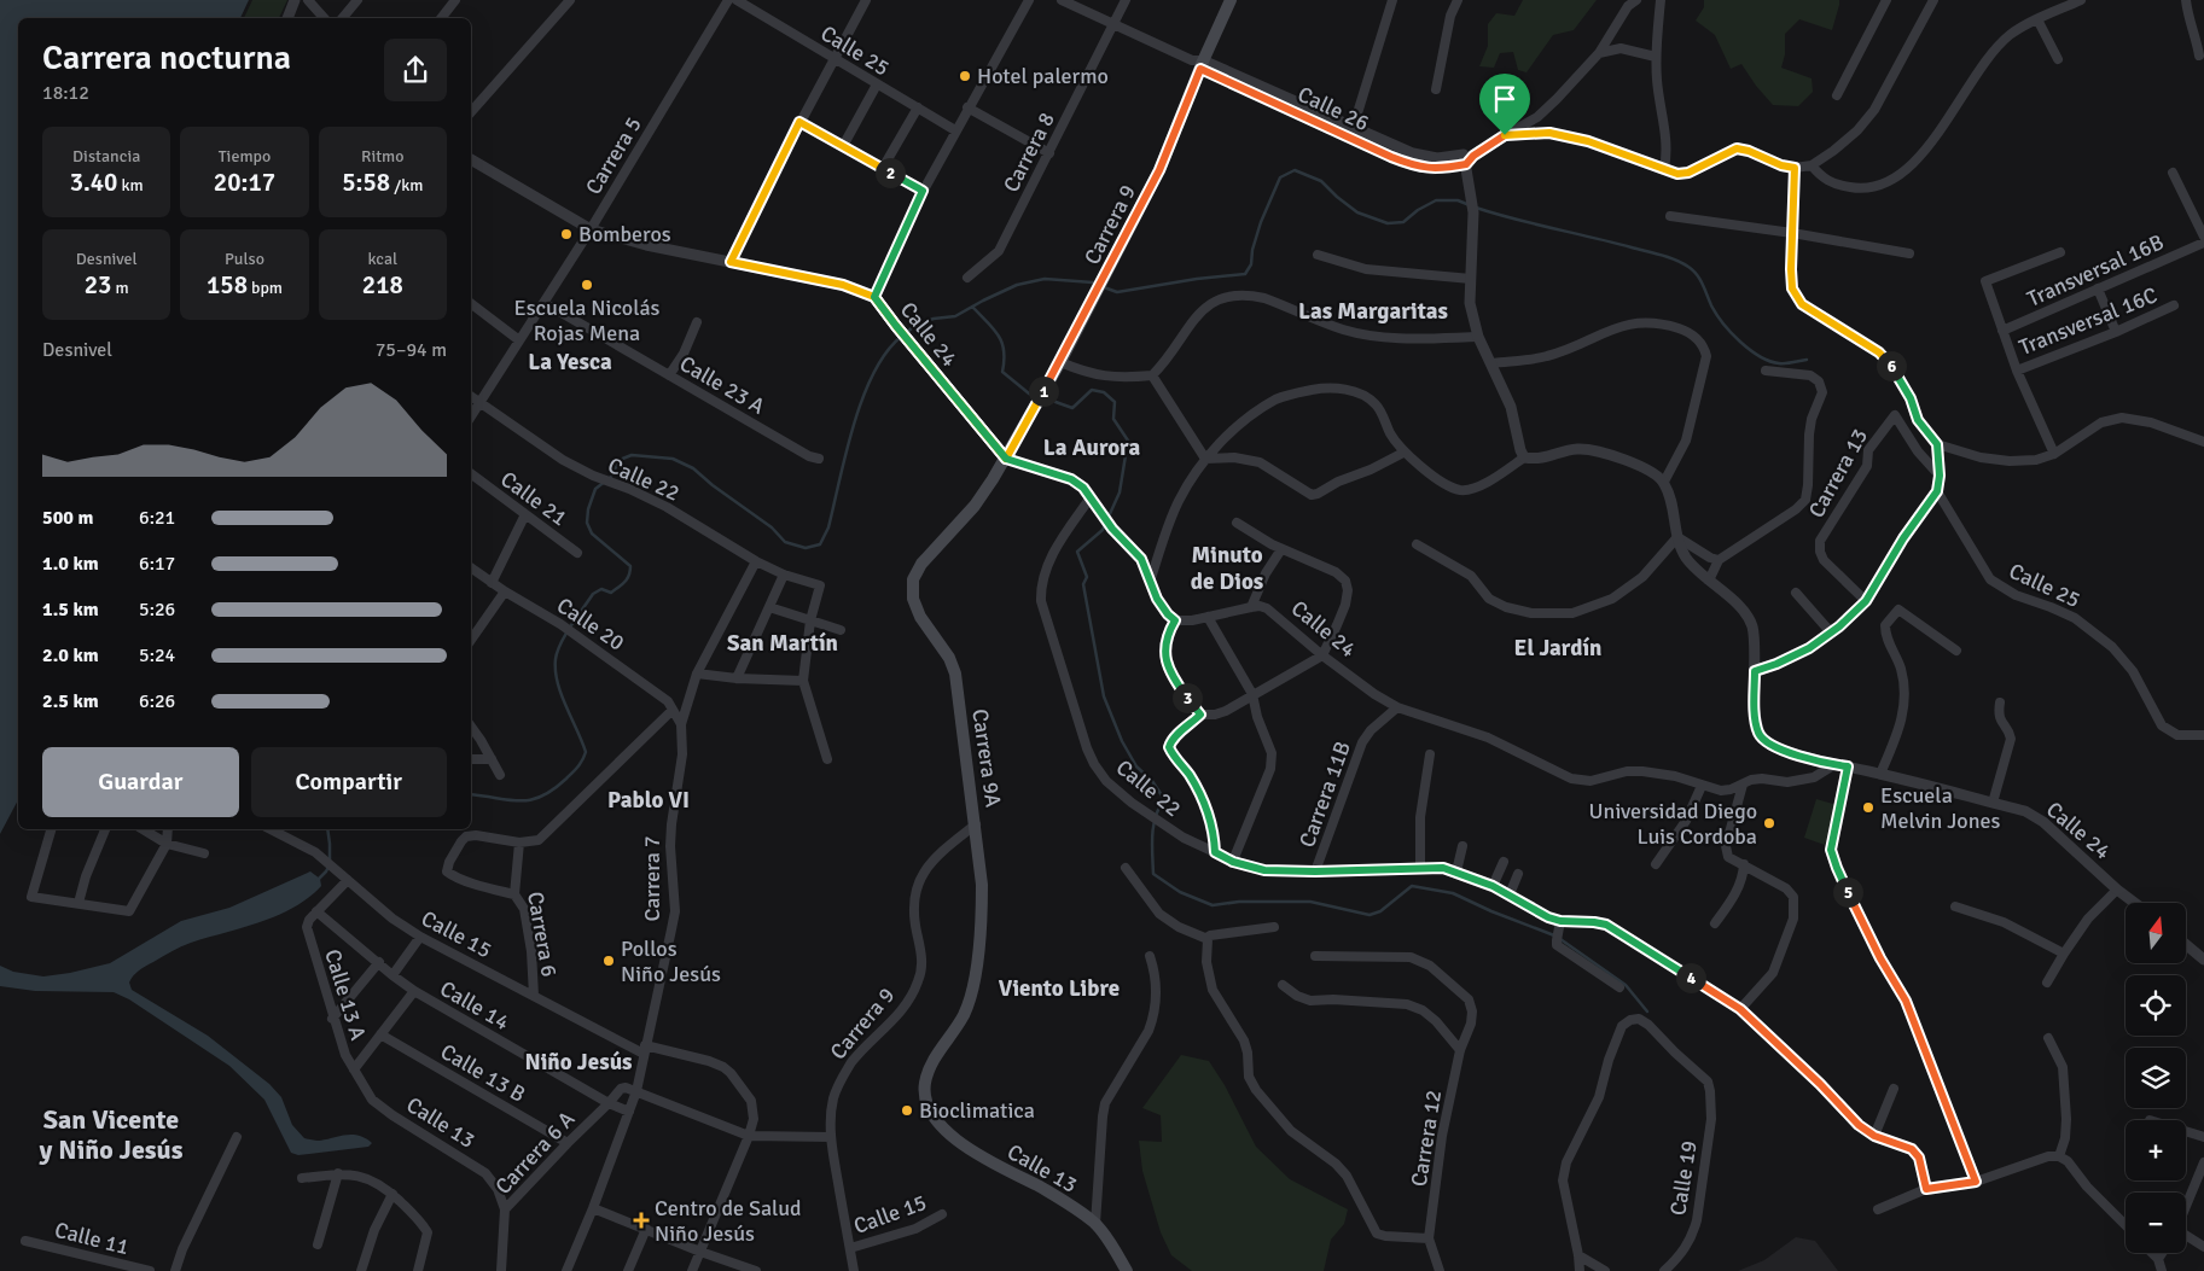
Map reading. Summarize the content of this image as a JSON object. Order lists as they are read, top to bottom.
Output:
{
  "streets": {
    "main road": ["Carrera 9", "Carrera 9A", "Calle 13"],
    "street": [
      "Calle 25",
      "Calle 26",
      "Carrera 8",
      "Carrera 5",
      "Transversal 16B",
      "Transversal 16C",
      "Calle 24",
      "Calle 23 A",
      "Carrera 13",
      "Calle 22",
      "Calle 21",
      "Calle 20",
      "Carrera 11B",
      "Carrera 7",
      "Calle 15",
      "Carrera 6",
      "Calle 13 A",
      "Calle 14",
      "Calle 13 B",
      "Carrera 12",
      "Carrera 6 A",
      "Calle 19",
      "Calle 11"
    ]
  },
  "crossings": [
    ["Calle 26", "Carrera 8"],
    ["Calle 26", "Carrera 9"],
    ["Carrera 5", "Calle 24"],
    ["Carrera 5", "Calle 23 A"],
    ["Carrera 5", "Calle 22"],
    ["Carrera 9", "Calle 24"],
    ["Carrera 9", "Carrera 9A"],
    ["Carrera 9", "Calle 15"],
    ["Calle 24", "Carrera 9A"],
    ["Calle 24", "Carrera 11B"],
    ["Calle 22", "Carrera 11B"],
    ["Calle 20", "Carrera 7"],
    ["Carrera 9A", "Calle 13"],
    ["Carrera 7", "Calle 15"],
    ["Carrera 7", "Calle 14"],
    ["Calle 15", "Carrera 6"],
    ["Calle 13 A", "Calle 14"],
    ["Calle 13 A", "Calle 13"],
    ["Calle 14", "Carrera 6 A"],
    ["Calle 13 B", "Carrera 6 A"],
    ["Calle 13", "Carrera 6 A"]
  ],
  "districts": [
    "Las Margaritas",
    "La Yesca",
    "La Aurora",
    "Minuto de Dios",
    "San Martín",
    "El Jardín",
    "Pablo VI",
    "Viento Libre",
    "Niño Jesús",
    "San Vicente y Niño Jesús"
  ],
  "places": {
    "other": [
      "Hotel palermo",
      "Bomberos",
      "Escuela Nicolás Rojas Mena",
      "Escuela Melvin Jones",
      "Universidad Diego Luis Cordoba",
      "Pollos Niño Jesús",
      "Bioclimatica"
    ],
    "health": ["Centro de Salud Niño Jesús"]
  },
  "north": "top",
  "page": {
    "heading": ["Carrera nocturna", "18:12"],
    "stats": [
      ["Distancia", "3.40 km"],
      ["Tiempo", "20:17"],
      ["Ritmo", "5:58 /km"],
      ["Desnivel", "23 m"],
      ["Pulso", "158 bpm"],
      ["kcal", "218"]
    ],
    "pins": [
      "2",
      "6",
      "1",
      "3",
      "5",
      "4"
    ],
    "chart": ["Desnivel", "75–94 m"],
    "list": [
      {
        "name": "500 m",
        "note": "6:21"
      },
      {
        "name": "1.0 km",
        "note": "6:17"
      },
      {
        "name": "1.5 km",
        "note": "5:26"
      },
      {
        "name": "2.0 km",
        "note": "5:24"
      },
      {
        "name": "2.5 km",
        "note": "6:26"
      }
    ],
    "buttons": ["Guardar", "Compartir"],
    "map_buttons": ["+", "−"]
  }
}
